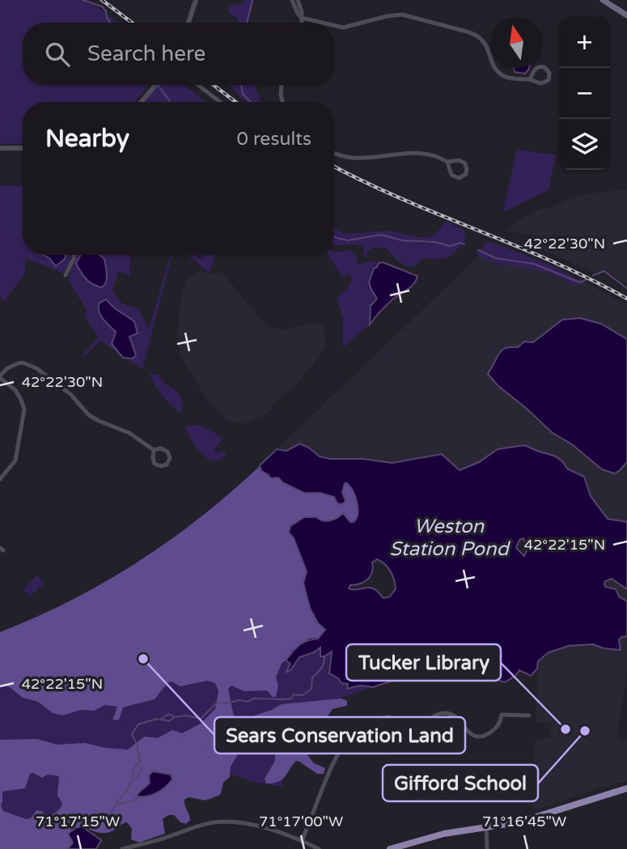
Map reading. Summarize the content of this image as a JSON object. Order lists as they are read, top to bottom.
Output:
{
  "water": ["Weston Station Pond"],
  "places": ["Sears Conservation Land", "Tucker Library", "Gifford School"],
  "north": "top",
  "page": {
    "map_buttons": ["+", "−"],
    "search": "Search here",
    "heading": ["Nearby", "0 results"]
  },
  "coordinates": [
    "42°22'30\"N",
    "42°22'15\"N",
    "71°17'15\"W",
    "71°17'00\"W",
    "71°16'45\"W"
  ]
}
